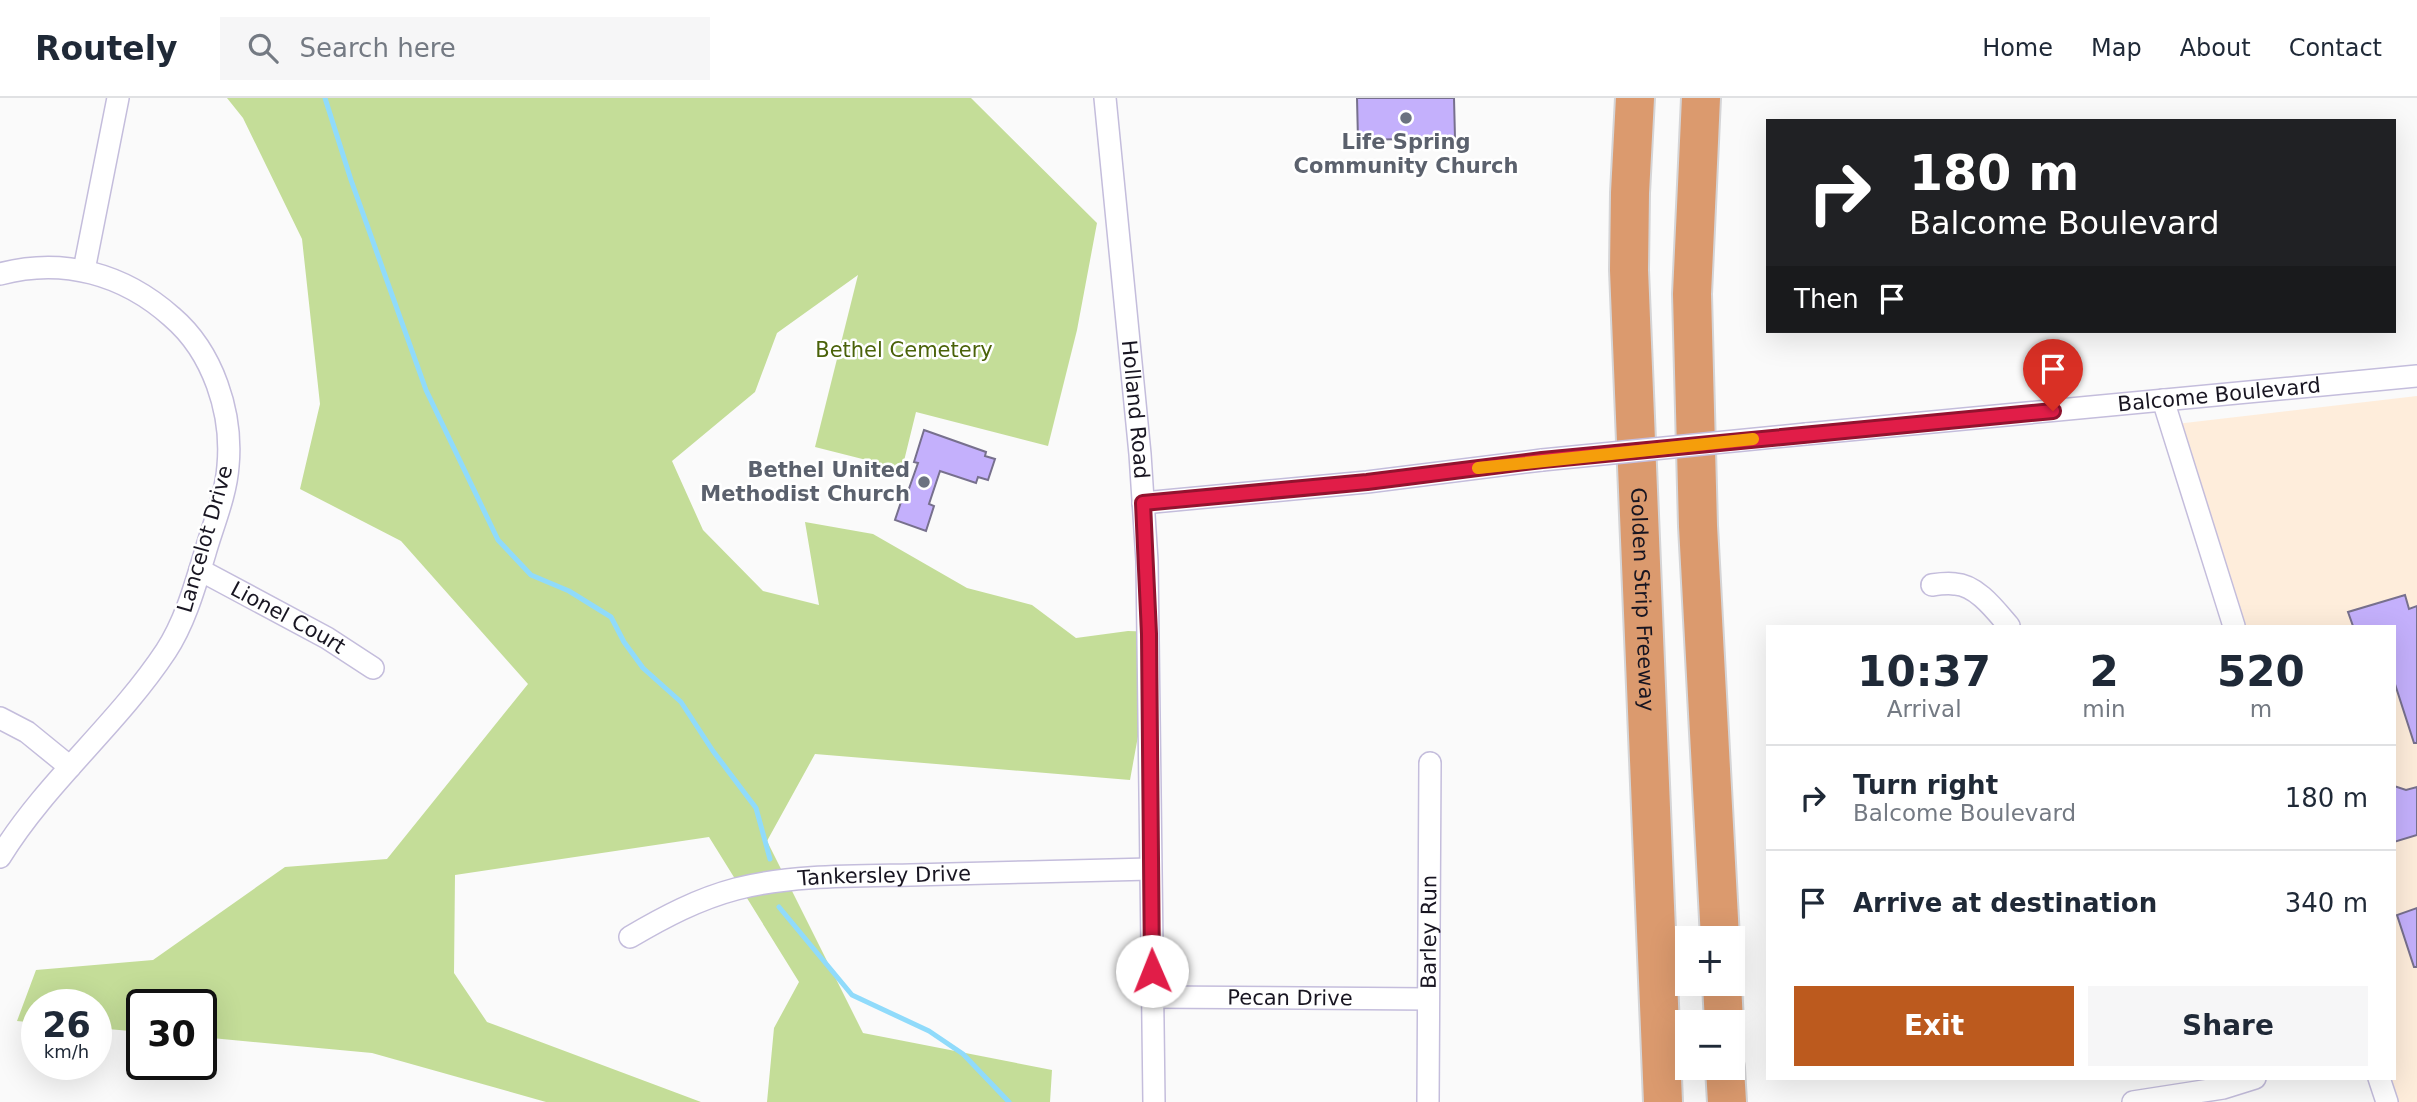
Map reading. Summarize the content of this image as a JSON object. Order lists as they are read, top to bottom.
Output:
{
  "streets": {
    "highway": ["Golden Strip Freeway"],
    "street": [
      "Balcome Boulevard",
      "Holland Road",
      "Lancelot Drive",
      "Lionel Court",
      "Tankersley Drive",
      "Barley Run",
      "Pecan Drive"
    ]
  },
  "crossings": [
    ["Balcome Boulevard", "Holland Road"],
    ["Holland Road", "Tankersley Drive"],
    ["Holland Road", "Pecan Drive"],
    ["Lancelot Drive", "Lionel Court"],
    ["Barley Run", "Pecan Drive"]
  ],
  "parks": ["Bethel Cemetery"],
  "places": ["Life Spring Community Church", "Bethel United Methodist Church"],
  "page": {
    "header": "Routely",
    "search": "Search here",
    "nav": [
      "Home",
      "Map",
      "About",
      "Contact"
    ],
    "turn": ["180 m", "Balcome Boulevard"],
    "then": "Then",
    "eta": [
      "10:37",
      "Arrival",
      "2",
      "min",
      "520",
      "m"
    ],
    "list": [
      {
        "name": "Turn right",
        "note": "Balcome Boulevard",
        "value": "180 m"
      },
      {
        "name": "Arrive at destination",
        "value": "340 m"
      }
    ],
    "map_buttons": ["+", "−"],
    "buttons": ["Exit", "Share"],
    "speed": "26 km/h",
    "limit": "30"
  }
}
